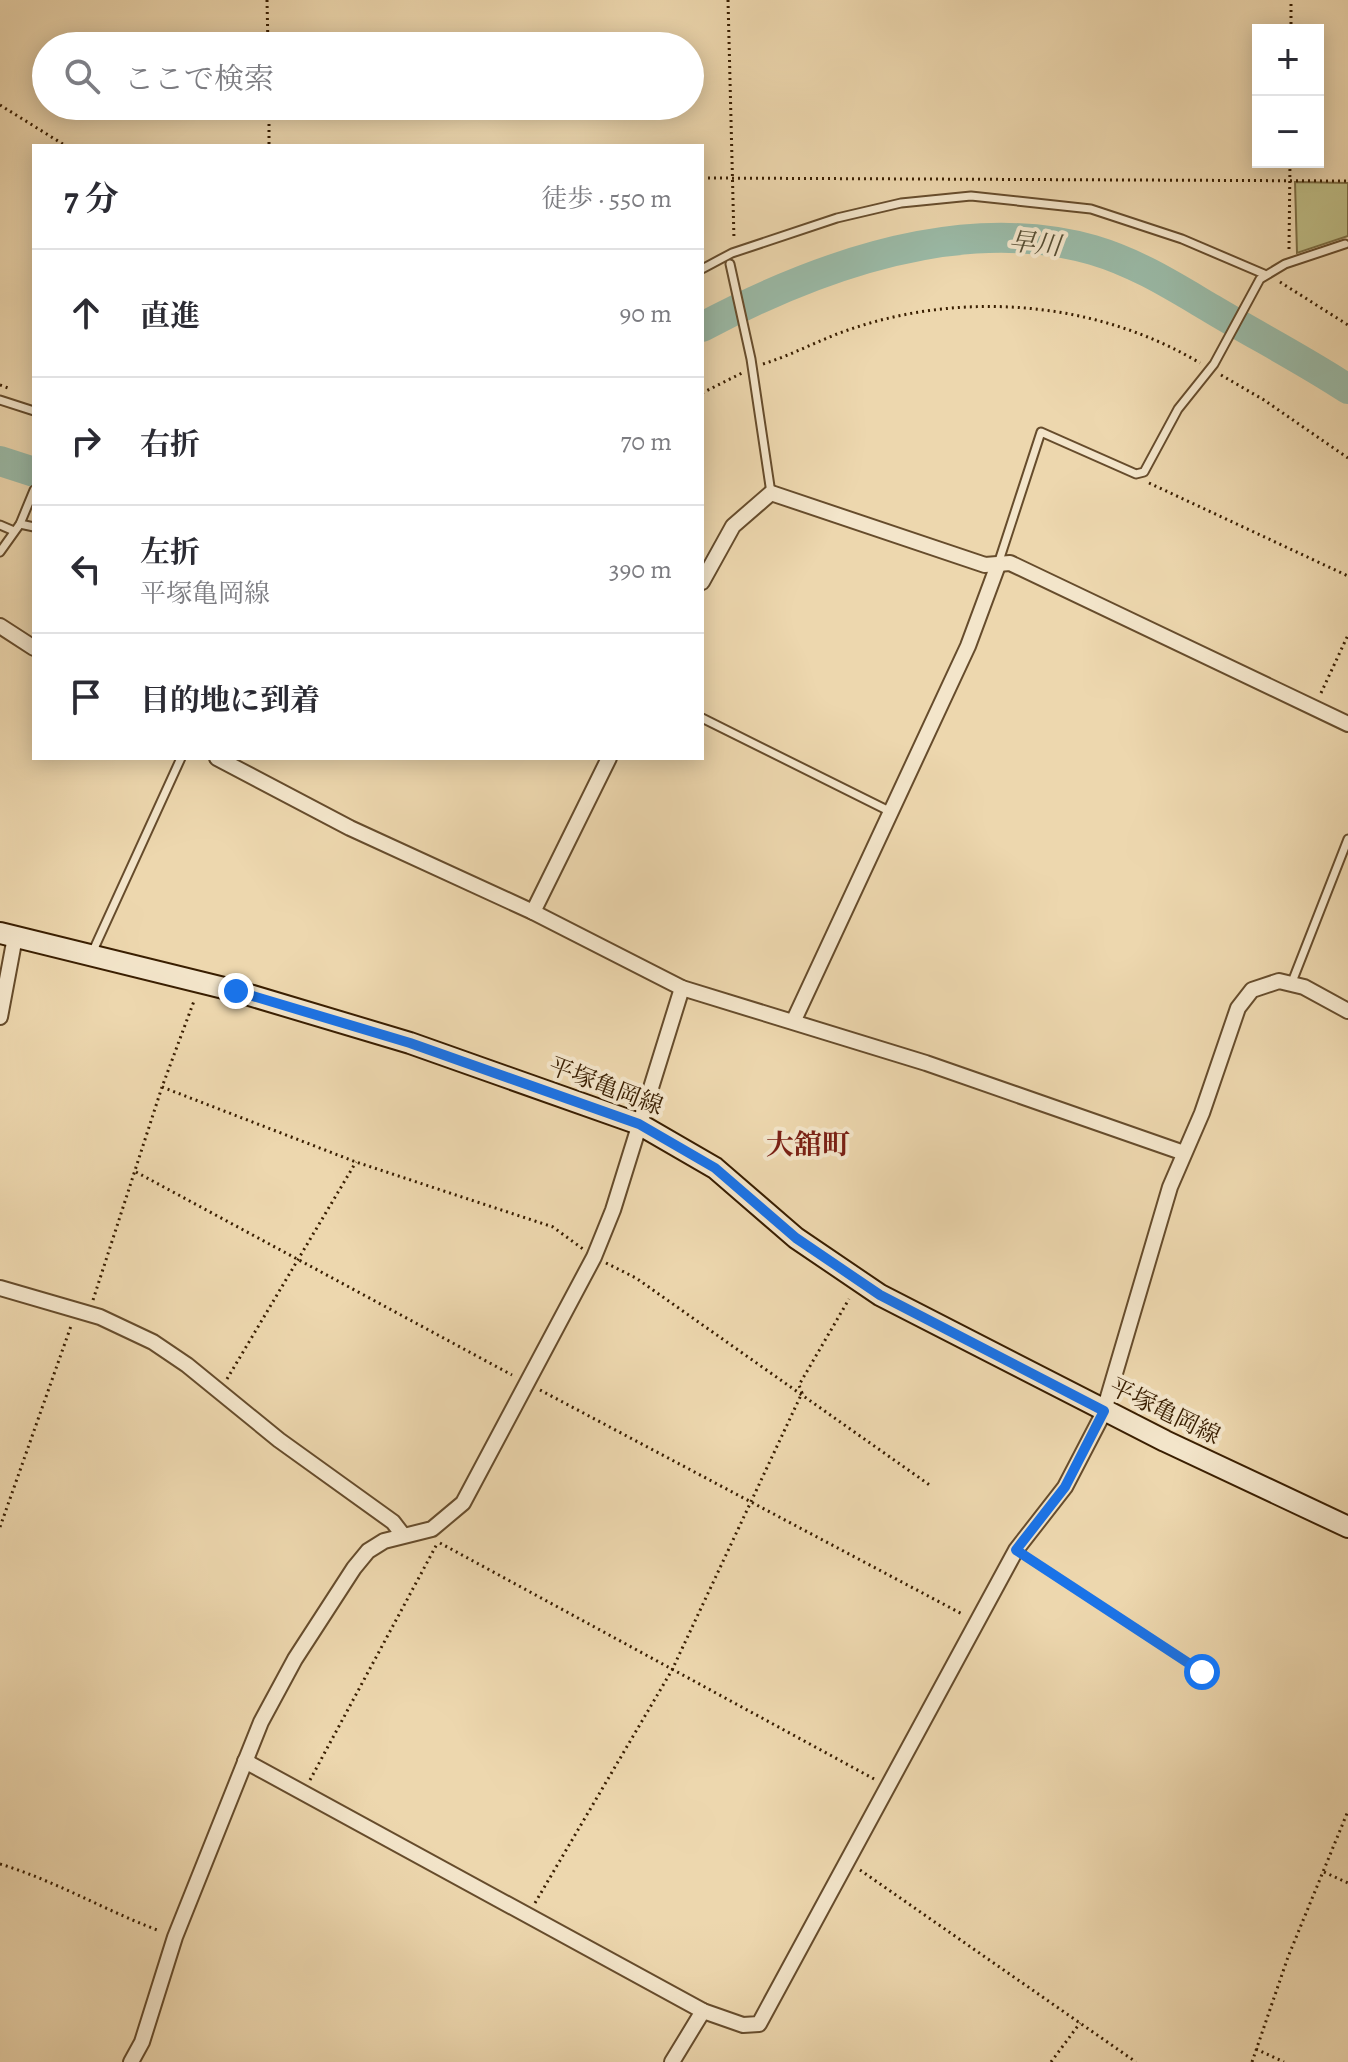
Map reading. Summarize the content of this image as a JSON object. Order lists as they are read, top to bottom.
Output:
{
  "streets": {
    "main road": ["平塚亀岡線"]
  },
  "districts": ["大舘町"],
  "water": ["早川"],
  "page": {
    "map_buttons": ["+", "−"],
    "search": "ここで検索",
    "heading": ["7 分", "徒歩 · 550 m"],
    "list": [
      ["直進", "90 m"],
      ["右折", "70 m"],
      ["左折", "平塚亀岡線", "390 m"],
      "目的地に到着"
    ]
  }
}
